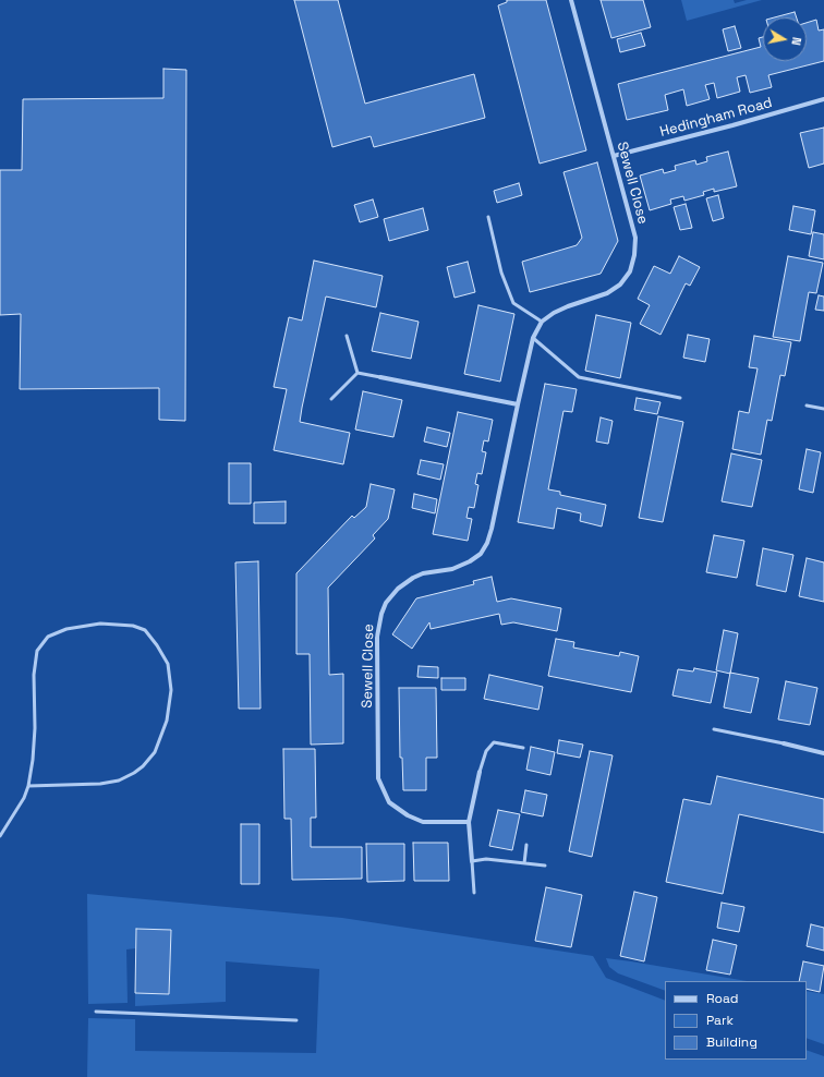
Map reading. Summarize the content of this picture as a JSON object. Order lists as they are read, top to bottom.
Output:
{
  "streets": {
    "street": ["Hedingham Road", "Sewell Close"]
  },
  "crossings": [
    ["Hedingham Road", "Sewell Close"]
  ],
  "legend": ["Road", "Park", "Building"],
  "north": "right"
}
